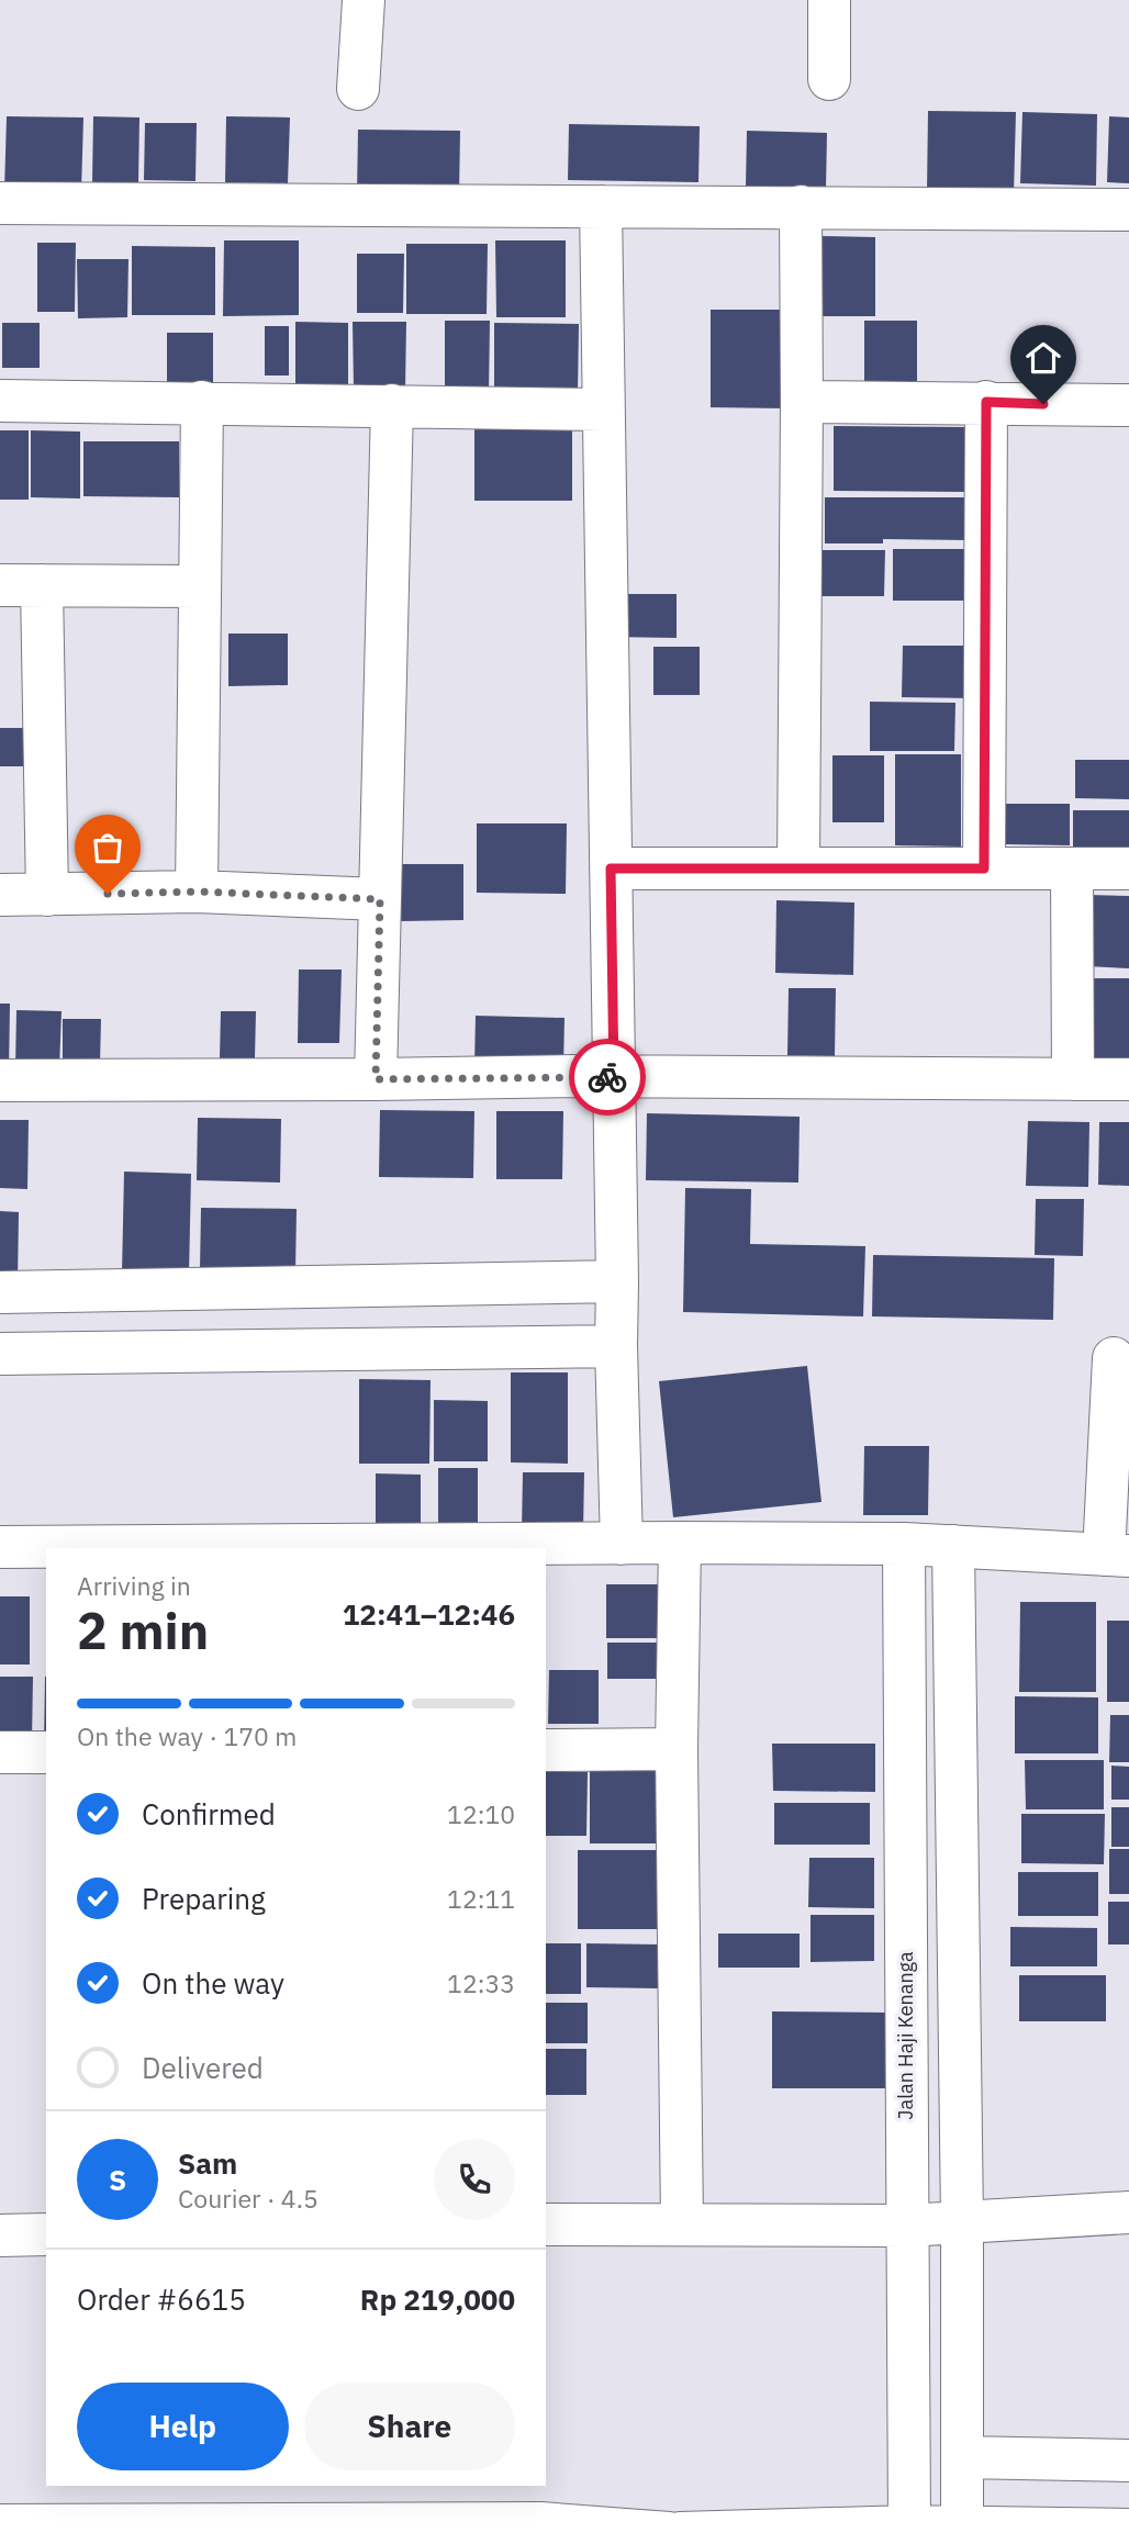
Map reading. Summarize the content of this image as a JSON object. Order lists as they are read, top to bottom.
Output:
{
  "streets": {
    "street": ["Jalan Haji Kenanga"]
  },
  "page": {
    "heading": ["2 min", "Arriving in", "12:41–12:46"],
    "panel": [
      "Sam",
      "Courier · 4.5",
      "Order #6615",
      "Rp 219,000"
    ],
    "bar": "On the way · 170 m",
    "list": [
      ["Confirmed", "12:10"],
      ["Preparing", "12:11"],
      ["On the way", "12:33"],
      "Delivered"
    ],
    "round": "S",
    "buttons": ["Help", "Share"]
  }
}
